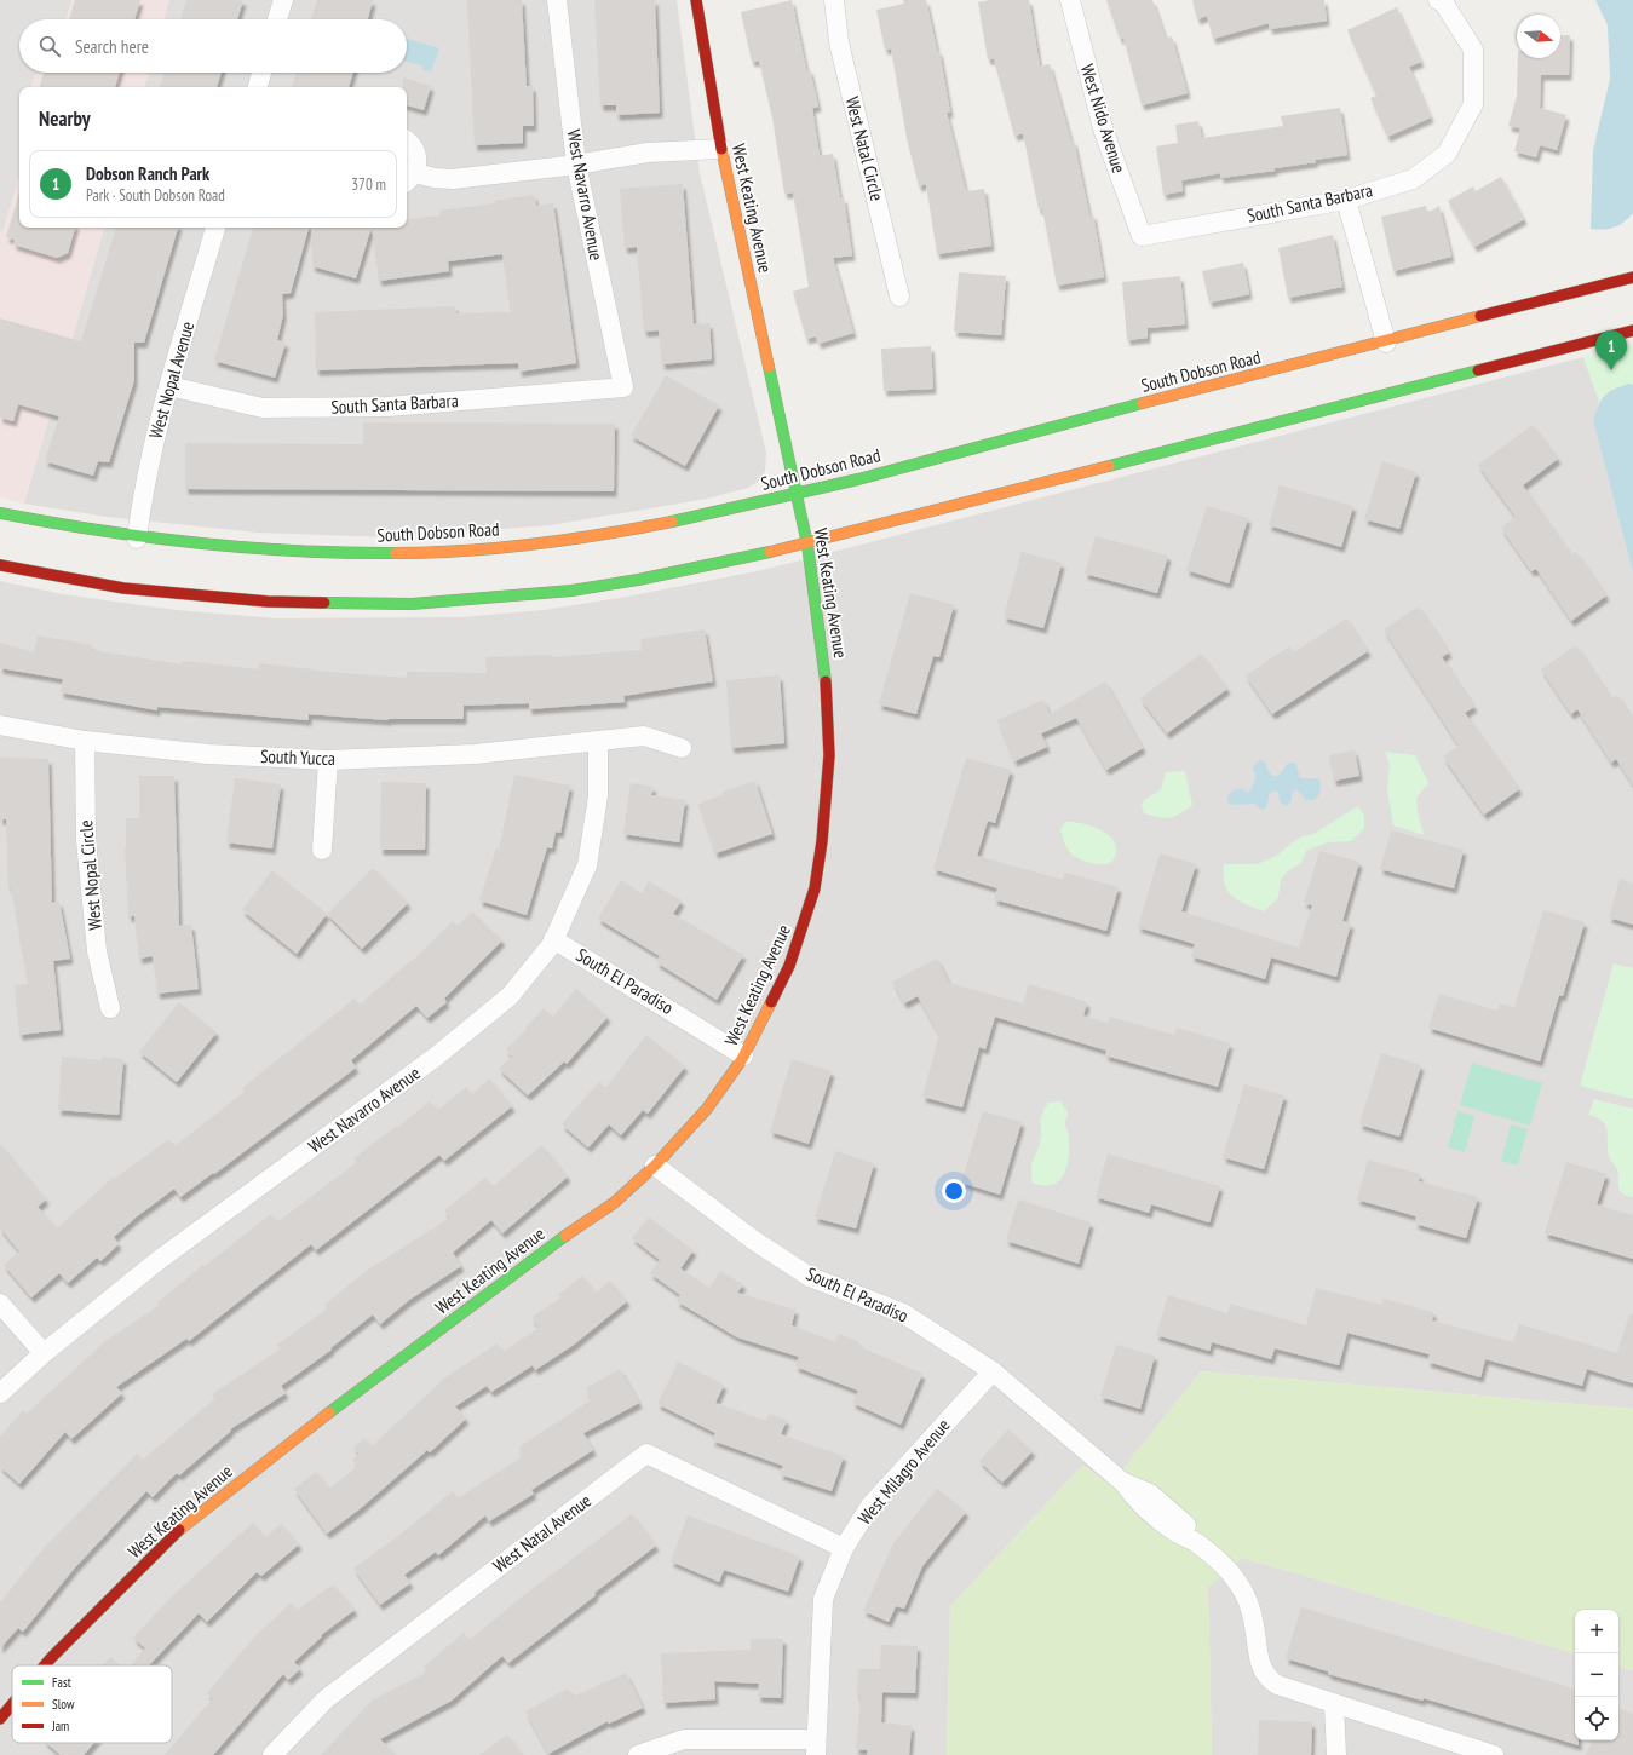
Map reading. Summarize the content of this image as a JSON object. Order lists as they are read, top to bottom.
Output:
{
  "streets": {
    "main road": ["West Keating Avenue", "South Dobson Road"],
    "street": [
      "West Nido Avenue",
      "West Natal Circle",
      "West Navarro Avenue",
      "South Santa Barbara",
      "West Nopal Avenue",
      "South Yucca",
      "West Nopal Circle",
      "South El Paradiso",
      "West Milagro Avenue",
      "West Natal Avenue"
    ]
  },
  "crossings": [
    ["West Nido Avenue", "South Santa Barbara"],
    ["West Navarro Avenue", "South Santa Barbara"],
    ["West Navarro Avenue", "South Yucca"],
    ["West Navarro Avenue", "South El Paradiso"],
    ["South Santa Barbara", "West Nopal Avenue"],
    ["West Keating Avenue", "South Dobson Road"],
    ["West Keating Avenue", "South El Paradiso"],
    ["South Dobson Road", "West Nopal Avenue"],
    ["South Yucca", "West Nopal Circle"],
    ["South El Paradiso", "West Milagro Avenue"],
    ["West Milagro Avenue", "West Natal Avenue"]
  ],
  "legend": ["Fast", "Slow", "Jam"],
  "north": "right",
  "page": {
    "search": "Search here",
    "heading": "Nearby",
    "list": [
      {
        "mark": "1",
        "name": "Dobson Ranch Park",
        "note": "Park · South Dobson Road",
        "value": "370 m"
      }
    ],
    "pins": "1",
    "map_buttons": ["+", "−"]
  }
}
